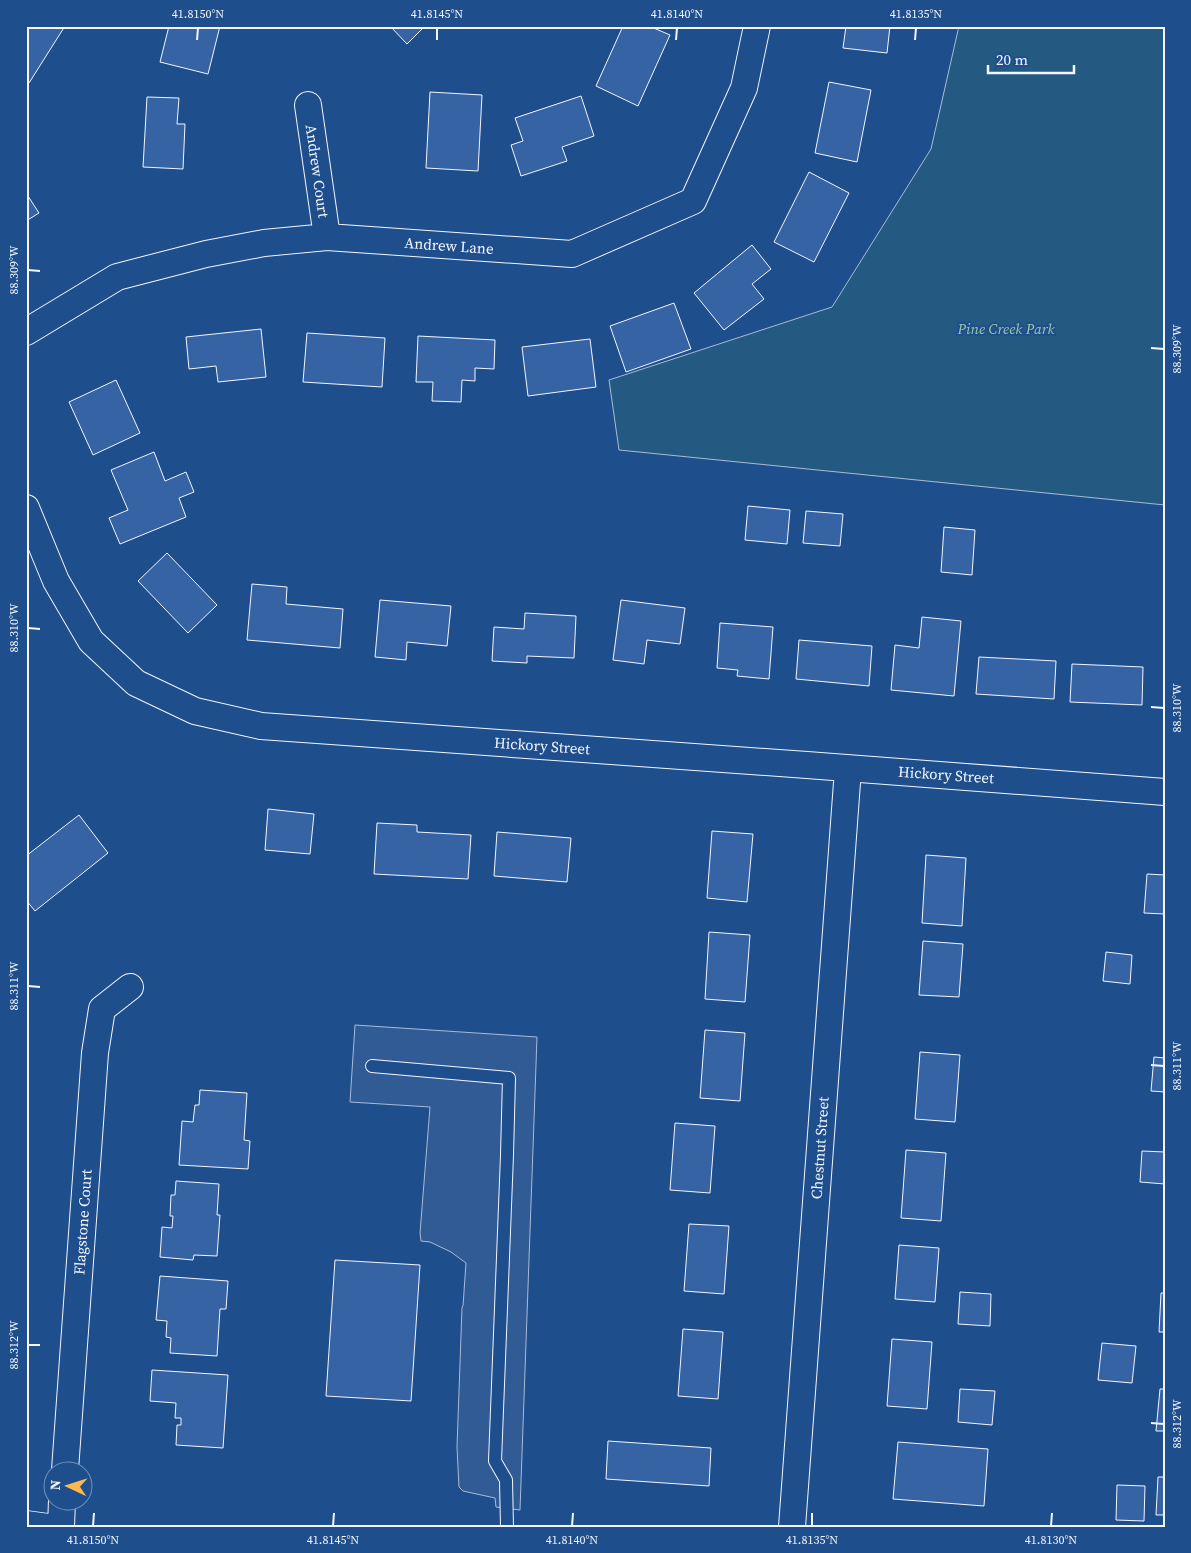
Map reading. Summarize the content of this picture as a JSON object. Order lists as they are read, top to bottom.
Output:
{
  "streets": {
    "street": [
      "Andrew Court",
      "Andrew Lane",
      "Hickory Street",
      "Chestnut Street",
      "Flagstone Court"
    ]
  },
  "crossings": [
    ["Andrew Court", "Andrew Lane"],
    ["Hickory Street", "Chestnut Street"]
  ],
  "parks": ["Pine Creek Park"],
  "scale_bar": "20 m",
  "north": "left",
  "coordinates": [
    "41.8150°N",
    "41.8145°N",
    "41.8140°N",
    "41.8135°N",
    "88.309°W",
    "88.310°W",
    "88.311°W",
    "88.312°W",
    "41.8130°N"
  ]
}
